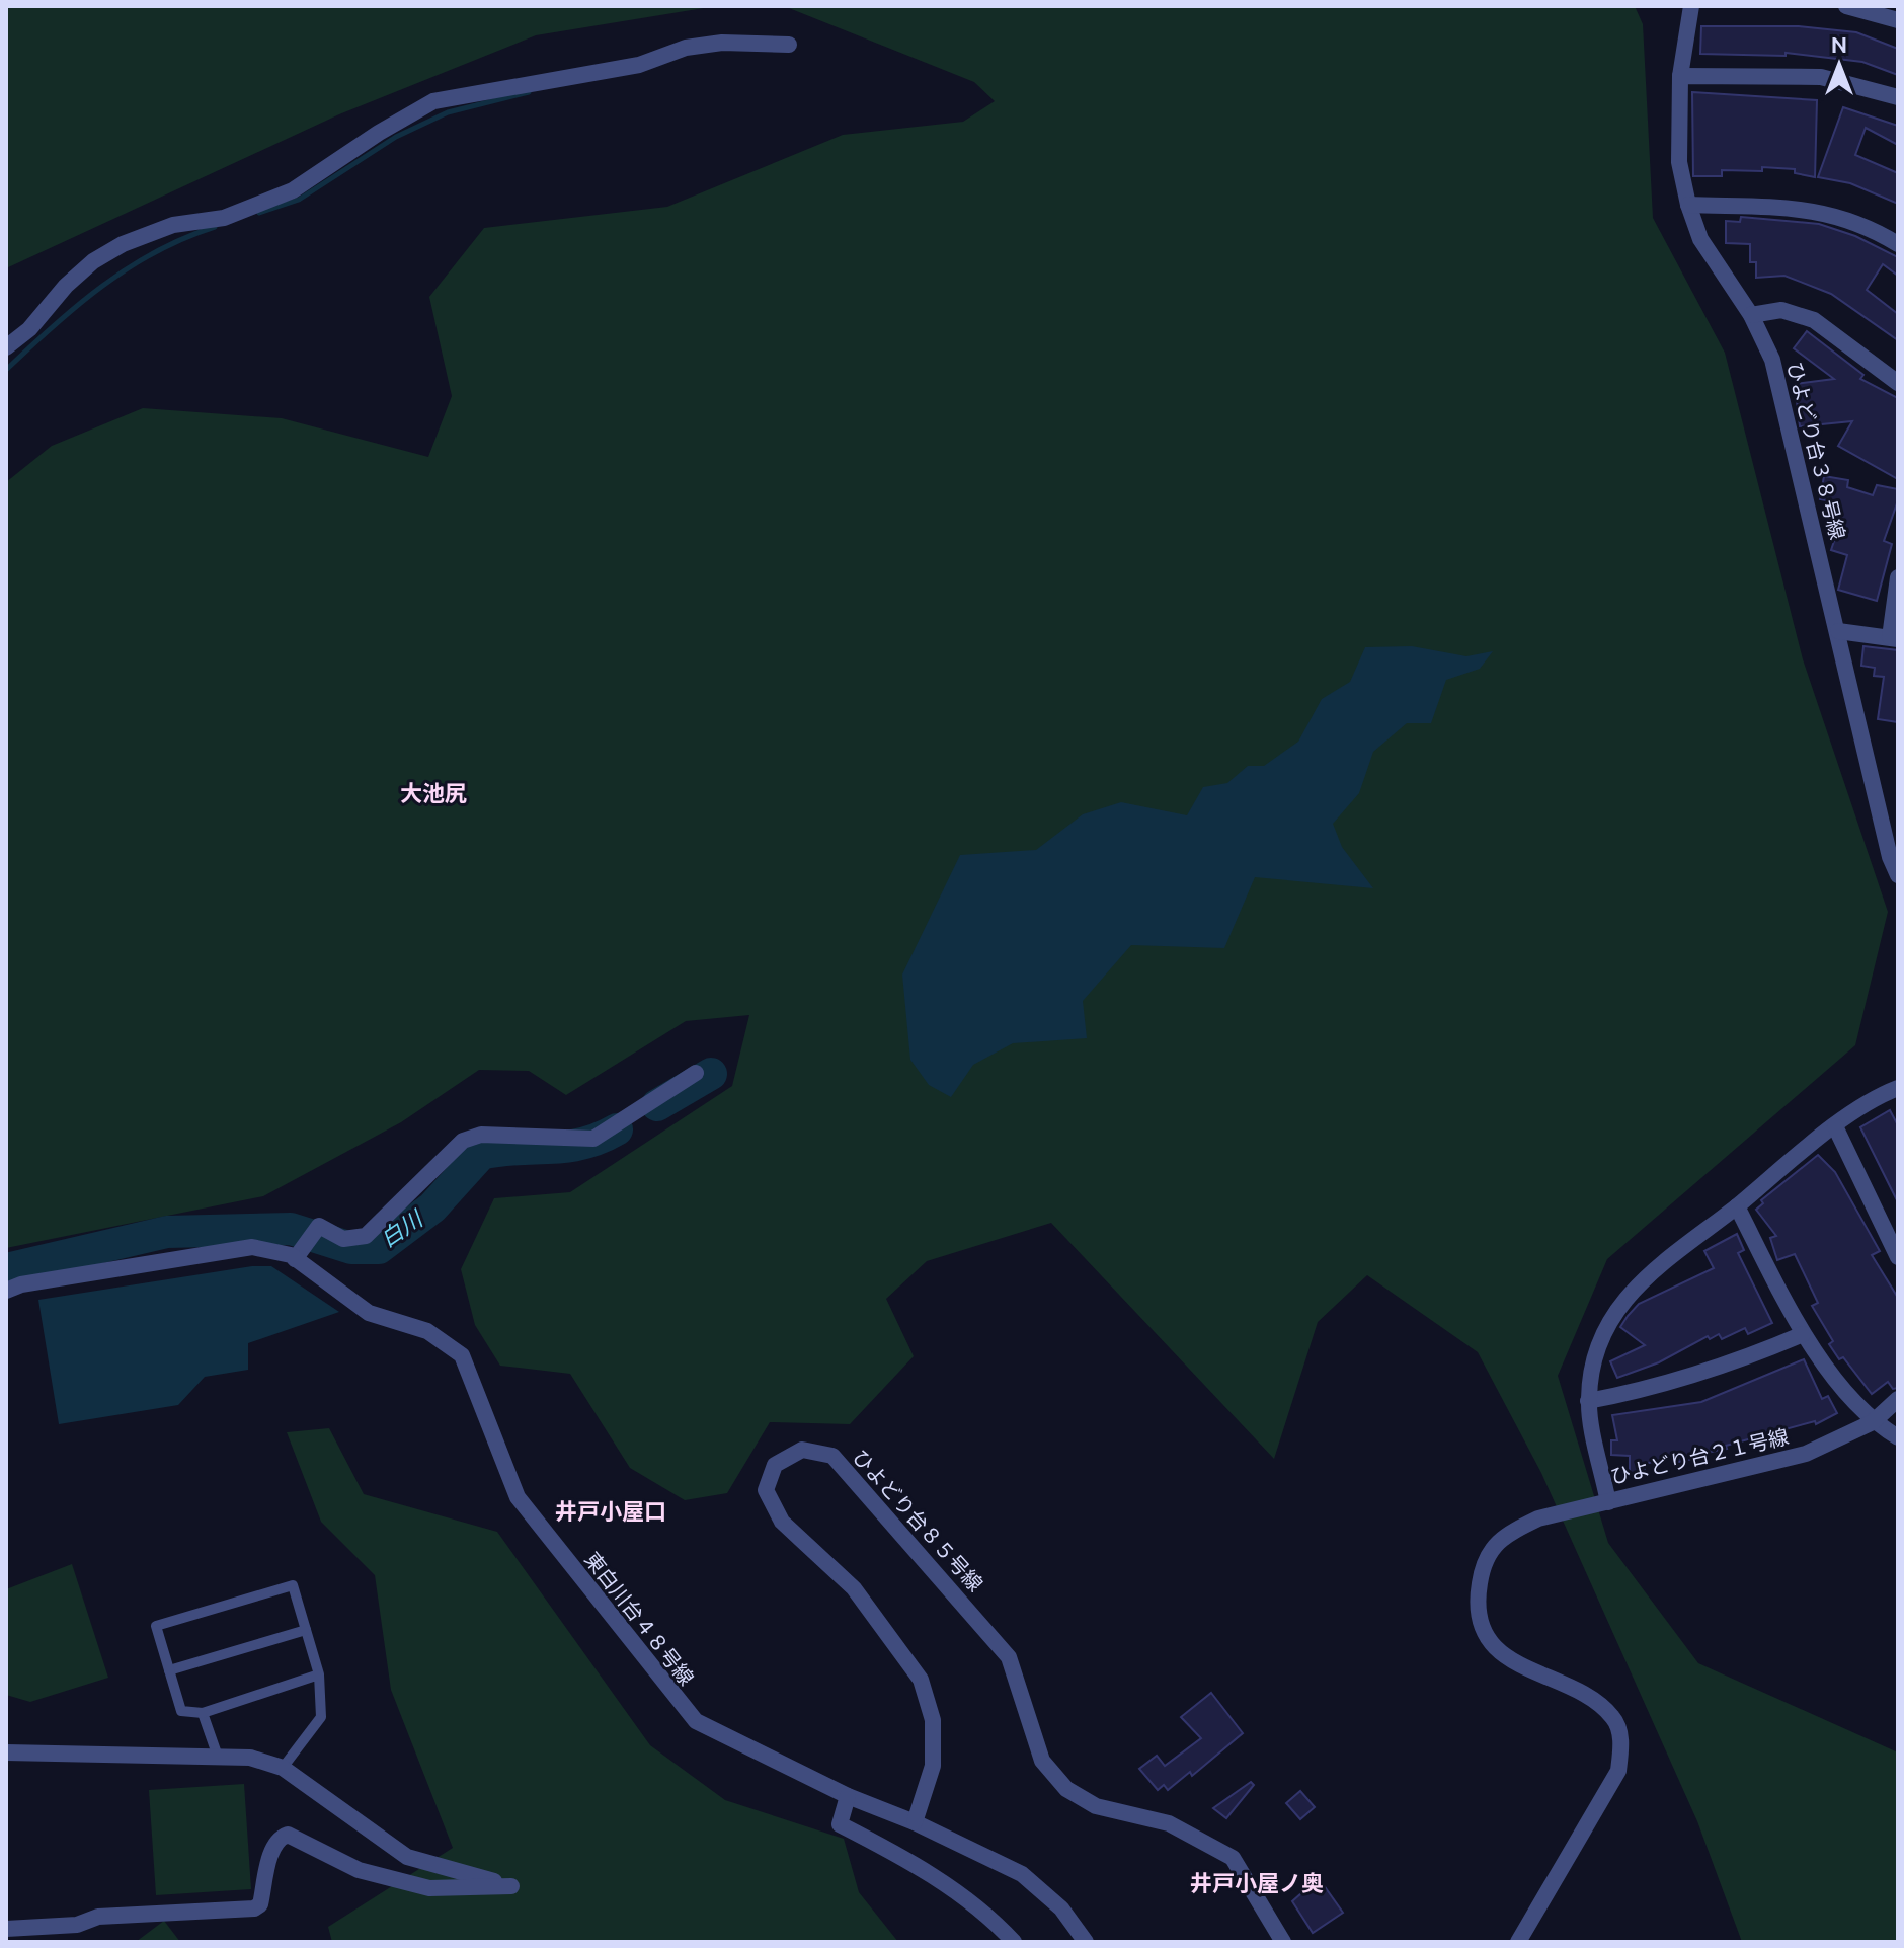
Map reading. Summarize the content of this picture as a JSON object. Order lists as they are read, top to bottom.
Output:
{
  "streets": {
    "street": [
      "ひよどり台３８号線",
      "ひよどり台２１号線",
      "ひよどり台８５号線",
      "東白川台４８号線"
    ]
  },
  "crossings": [
    ["ひよどり台８５号線", "東白川台４８号線"]
  ],
  "districts": ["大池尻", "井戸小屋口", "井戸小屋ノ奥"],
  "water": ["白川"],
  "north": "top"
}
